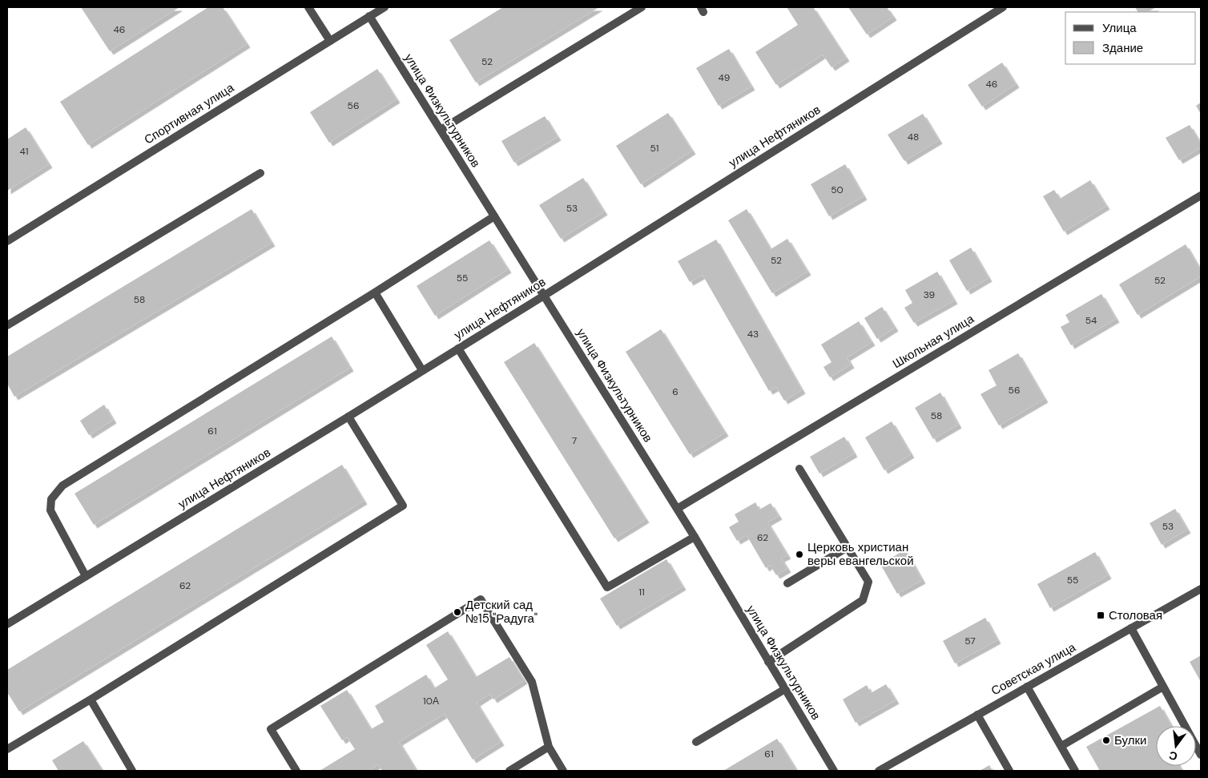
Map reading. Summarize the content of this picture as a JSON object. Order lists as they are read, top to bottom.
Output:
{
  "streets": {
    "street": [
      "улица Физкультурников",
      "Спортивная улица",
      "улица Нефтяников",
      "Школьная улица",
      "Советская улица"
    ]
  },
  "crossings": [
    ["улица Физкультурников", "Спортивная улица"],
    ["улица Физкультурников", "улица Нефтяников"],
    ["улица Физкультурников", "Школьная улица"]
  ],
  "places": {
    "other": ["Церковь христиан веры евангельской", "Детский сад №15 \"Радуга\"", "Булки"],
    "transit": ["Столовая"]
  },
  "house_numbers": [
    "46",
    "52",
    "49",
    "46",
    "56",
    "48",
    "51",
    "41",
    "50",
    "53",
    "52",
    "55",
    "52",
    "39",
    "58",
    "54",
    "43",
    "56",
    "6",
    "58",
    "61",
    "7",
    "53",
    "62",
    "55",
    "62",
    "11",
    "57",
    "10А",
    "61"
  ],
  "legend": ["Улица", "Здание"],
  "north": "bottom"
}
